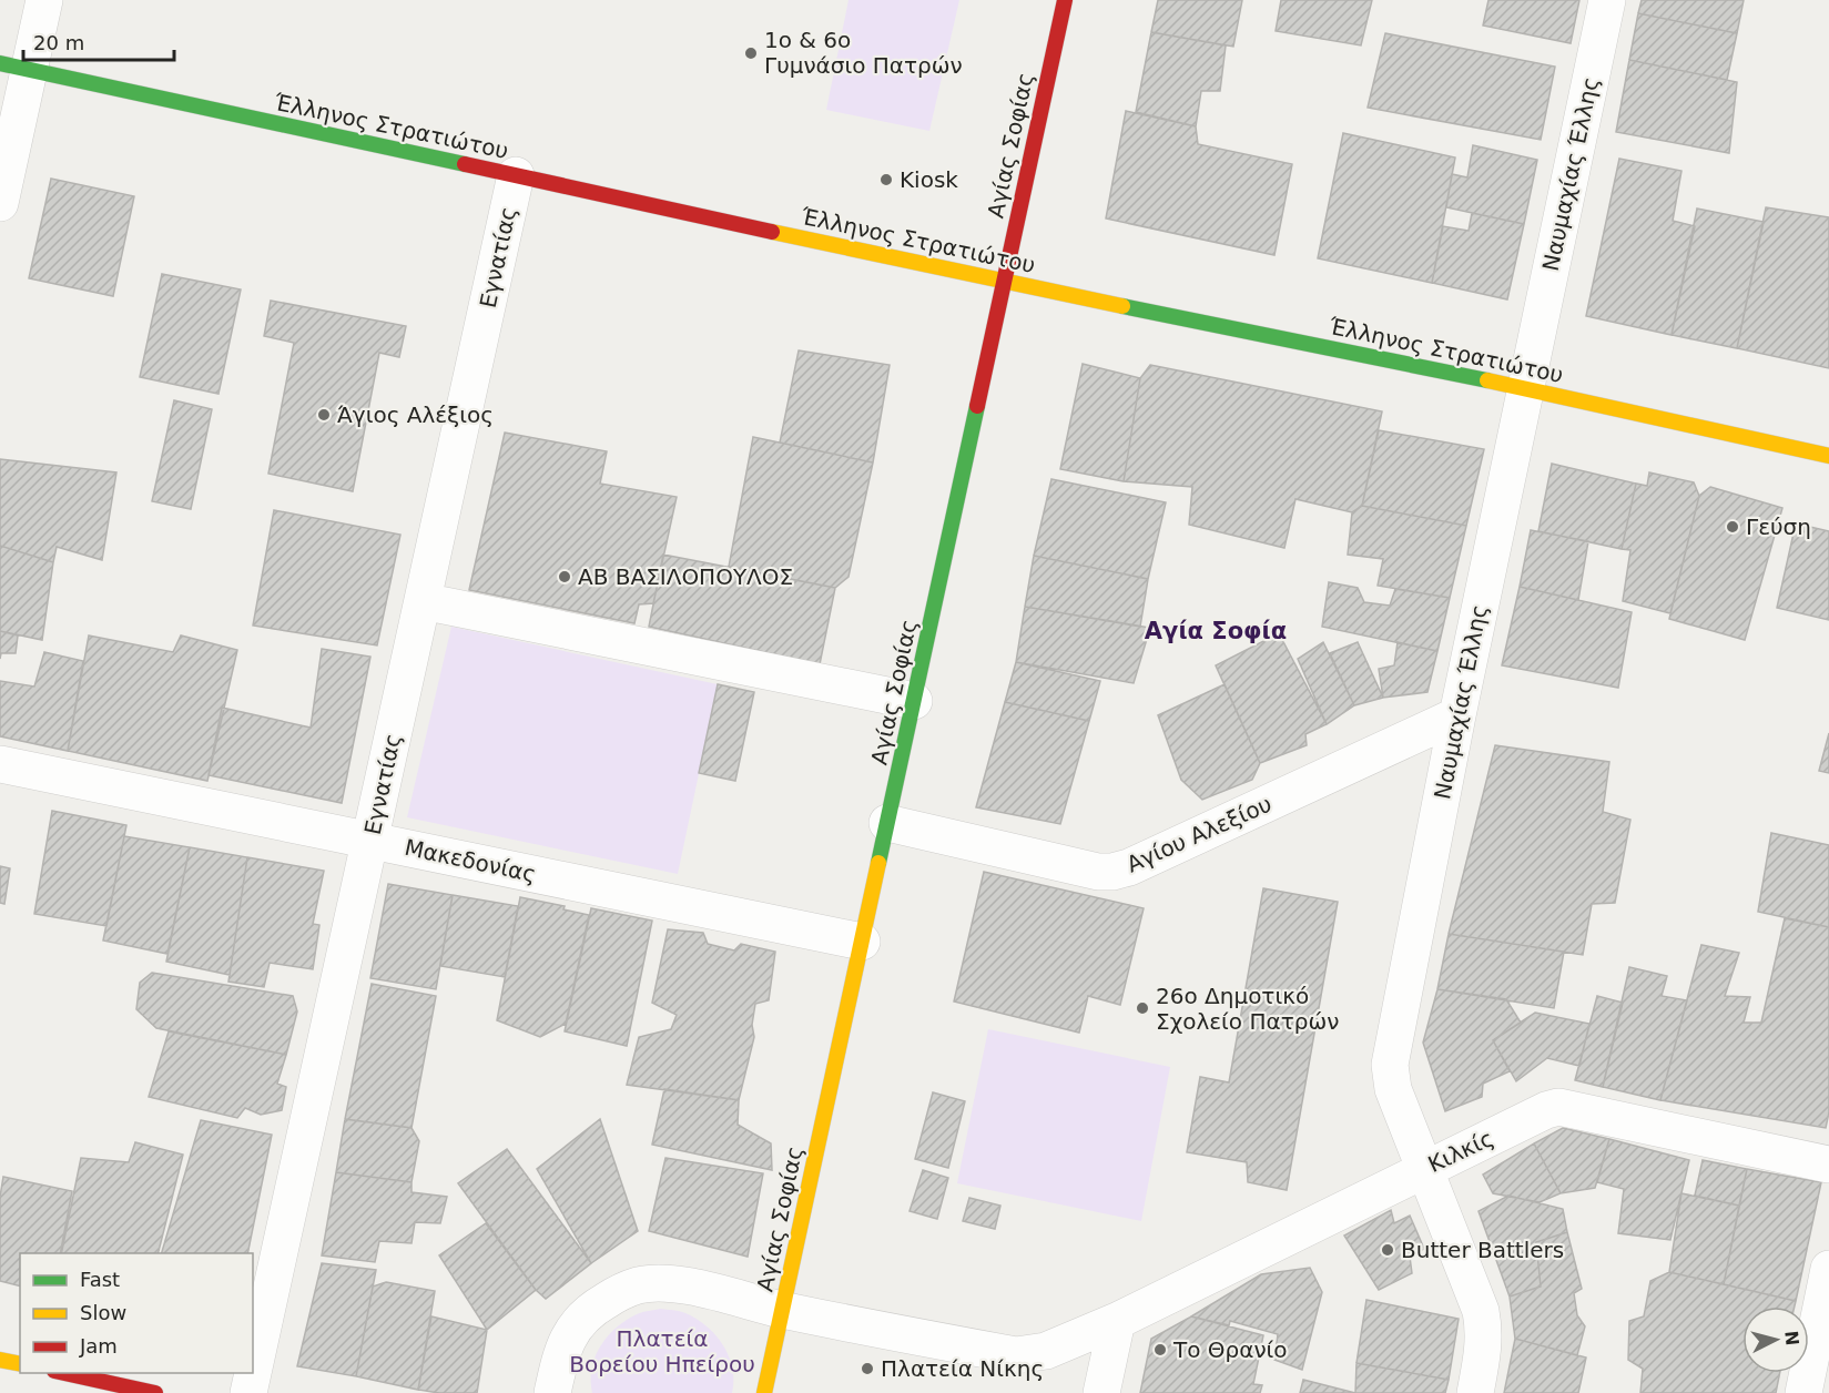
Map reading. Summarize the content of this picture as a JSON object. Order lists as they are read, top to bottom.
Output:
{
  "streets": {
    "main road": ["Έλληνος Στρατιώτου", "Αγίας Σοφίας"],
    "street": [
      "Ναυμαχίας Έλλης",
      "Εγνατίας",
      "Αγίου Αλεξίου",
      "Μακεδονίας",
      "Κιλκίς"
    ]
  },
  "crossings": [
    ["Έλληνος Στρατιώτου", "Αγίας Σοφίας"],
    ["Έλληνος Στρατιώτου", "Ναυμαχίας Έλλης"],
    ["Έλληνος Στρατιώτου", "Εγνατίας"],
    ["Αγίας Σοφίας", "Αγίου Αλεξίου"],
    ["Αγίας Σοφίας", "Μακεδονίας"],
    ["Αγίας Σοφίας", "Κιλκίς"],
    ["Ναυμαχίας Έλλης", "Αγίου Αλεξίου"],
    ["Ναυμαχίας Έλλης", "Κιλκίς"],
    ["Εγνατίας", "Μακεδονίας"]
  ],
  "districts": ["Αγία Σοφία"],
  "parks": ["Πλατεία Βορείου Ηπείρου"],
  "places": [
    "1ο & 6ο Γυμνάσιο Πατρών",
    "Kiosk",
    "Άγιος Αλέξιος",
    "Γεύση",
    "ΑΒ ΒΑΣΙΛΟΠΟΥΛΟΣ",
    "26ο Δημοτικό Σχολείο Πατρών",
    "Butter Battlers",
    "Το Θρανίο",
    "Πλατεία Νίκης"
  ],
  "legend": ["Fast", "Slow", "Jam"],
  "scale_bar": "20 m",
  "north": "right"
}
